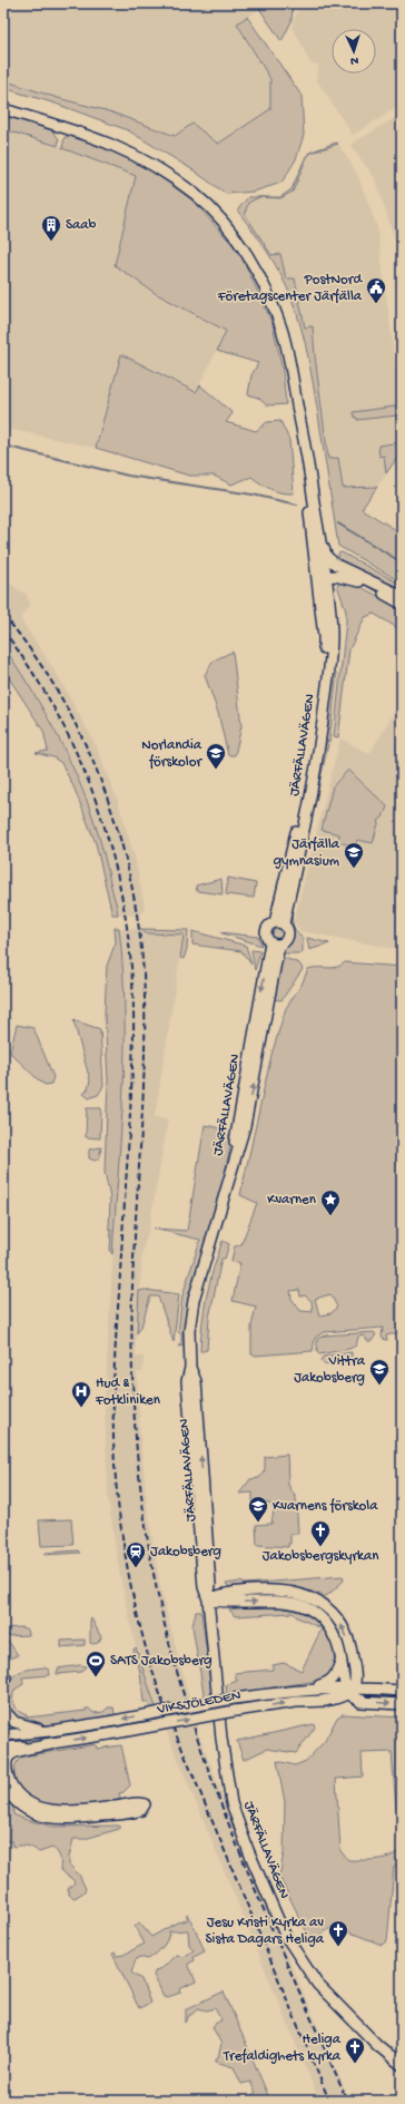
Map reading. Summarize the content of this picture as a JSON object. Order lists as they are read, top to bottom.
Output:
{
  "streets": {
    "street": ["JÄRFÄLLAVÄGEN", "VIKSJÖLEDEN"]
  },
  "places": {
    "building": ["Saab"],
    "public building": ["PostNord Företagscenter Järfälla"],
    "school or university": [
      "Norlandia förskolor",
      "Järfälla gymnasium",
      "Vittra Jakobsberg",
      "Kvarnens förskola"
    ],
    "place": ["Kvarnen"],
    "hospital": ["Hud & Fotkliniken"],
    "church": ["Jakobsbergskyrkan", "Jesu Kristi Kyrka av Sista Dagars Heliga", "Heliga Trefaldighets kyrka"],
    "station": ["Jakobsberg"],
    "sports": ["SATS Jakobsberg"]
  },
  "north": "bottom"
}
